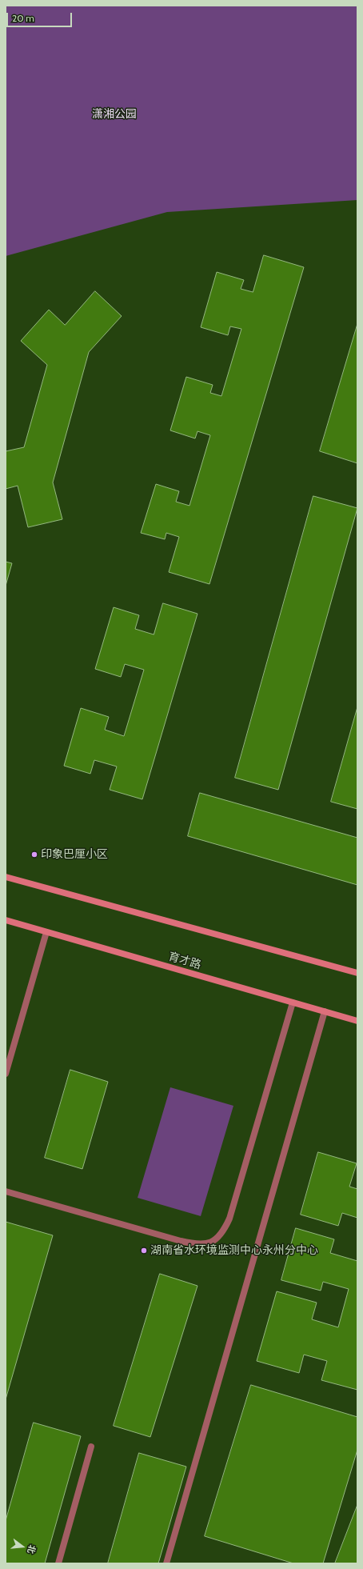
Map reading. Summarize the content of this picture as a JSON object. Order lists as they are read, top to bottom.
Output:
{
  "streets": {
    "main road": ["育才路"]
  },
  "parks": ["潇湘公园"],
  "places": ["印象巴厘小区", "湖南省水环境监测中心永州分中心"],
  "scale_bar": "20 m",
  "north": "right"
}
